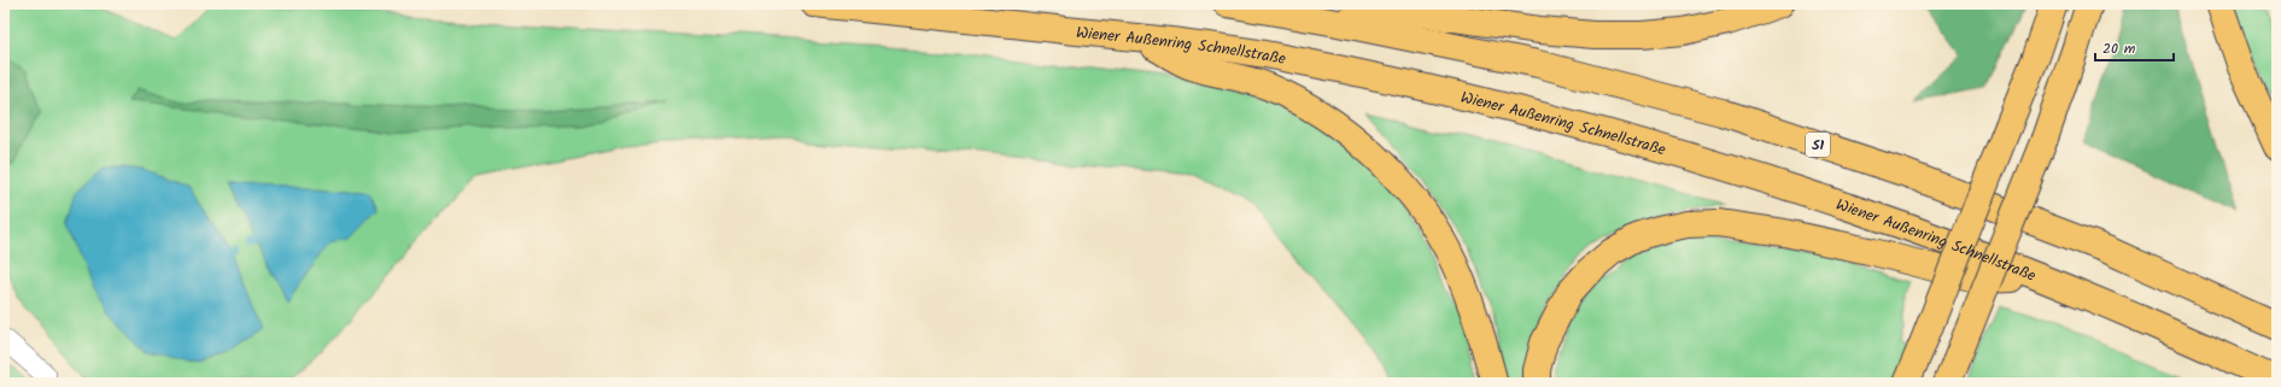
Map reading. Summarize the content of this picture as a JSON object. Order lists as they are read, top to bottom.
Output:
{
  "streets": {
    "highway": ["Wiener Außenring Schnellstraße", "S1"]
  },
  "scale_bar": "20 m"
}
